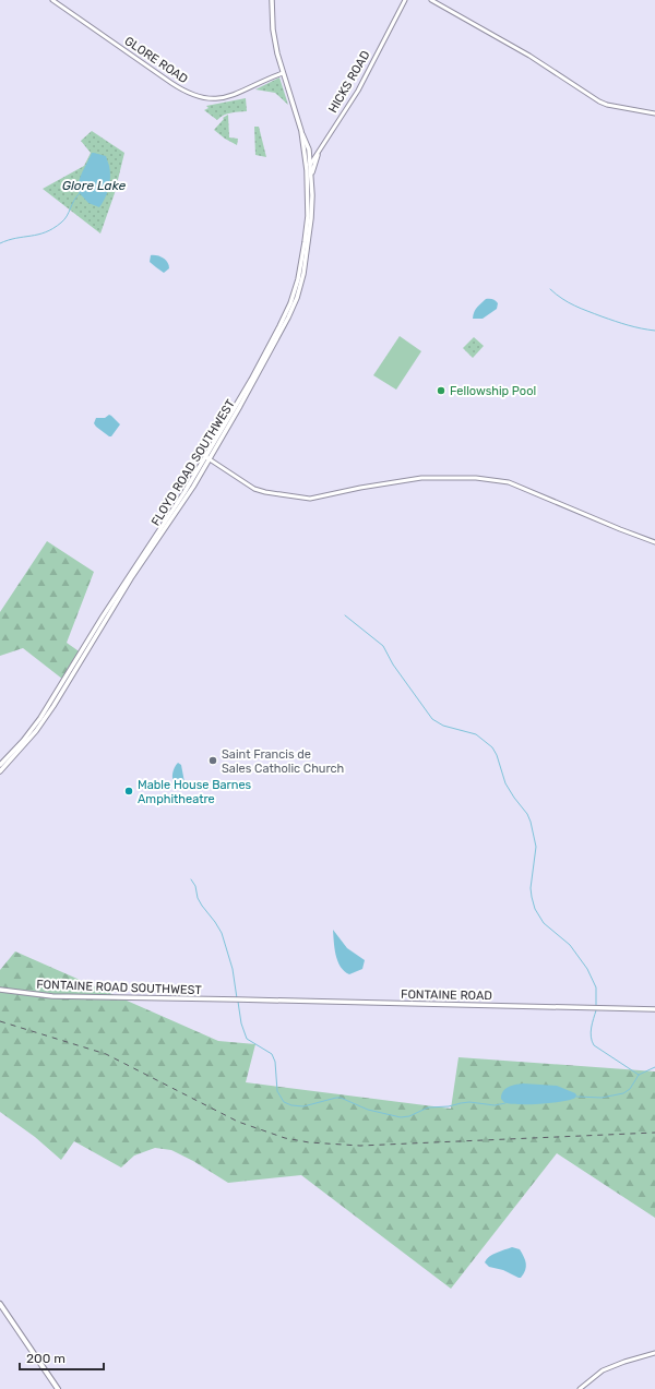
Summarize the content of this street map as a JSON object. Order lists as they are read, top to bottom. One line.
{"streets":{"main road":["FLOYD ROAD SOUTHWEST","FONTAINE ROAD SOUTHWEST","FONTAINE ROAD"],"street":["GLORE ROAD","HICKS ROAD"]},"crossings":[["GLORE ROAD","FLOYD ROAD SOUTHWEST"],["HICKS ROAD","FLOYD ROAD SOUTHWEST"],["FONTAINE ROAD SOUTHWEST","FONTAINE ROAD"]],"water":["Glore Lake"],"places":["Fellowship Pool","Saint Francis de Sales Catholic Church","Mable House Barnes Amphitheatre"],"scale_bar":"200 m"}
